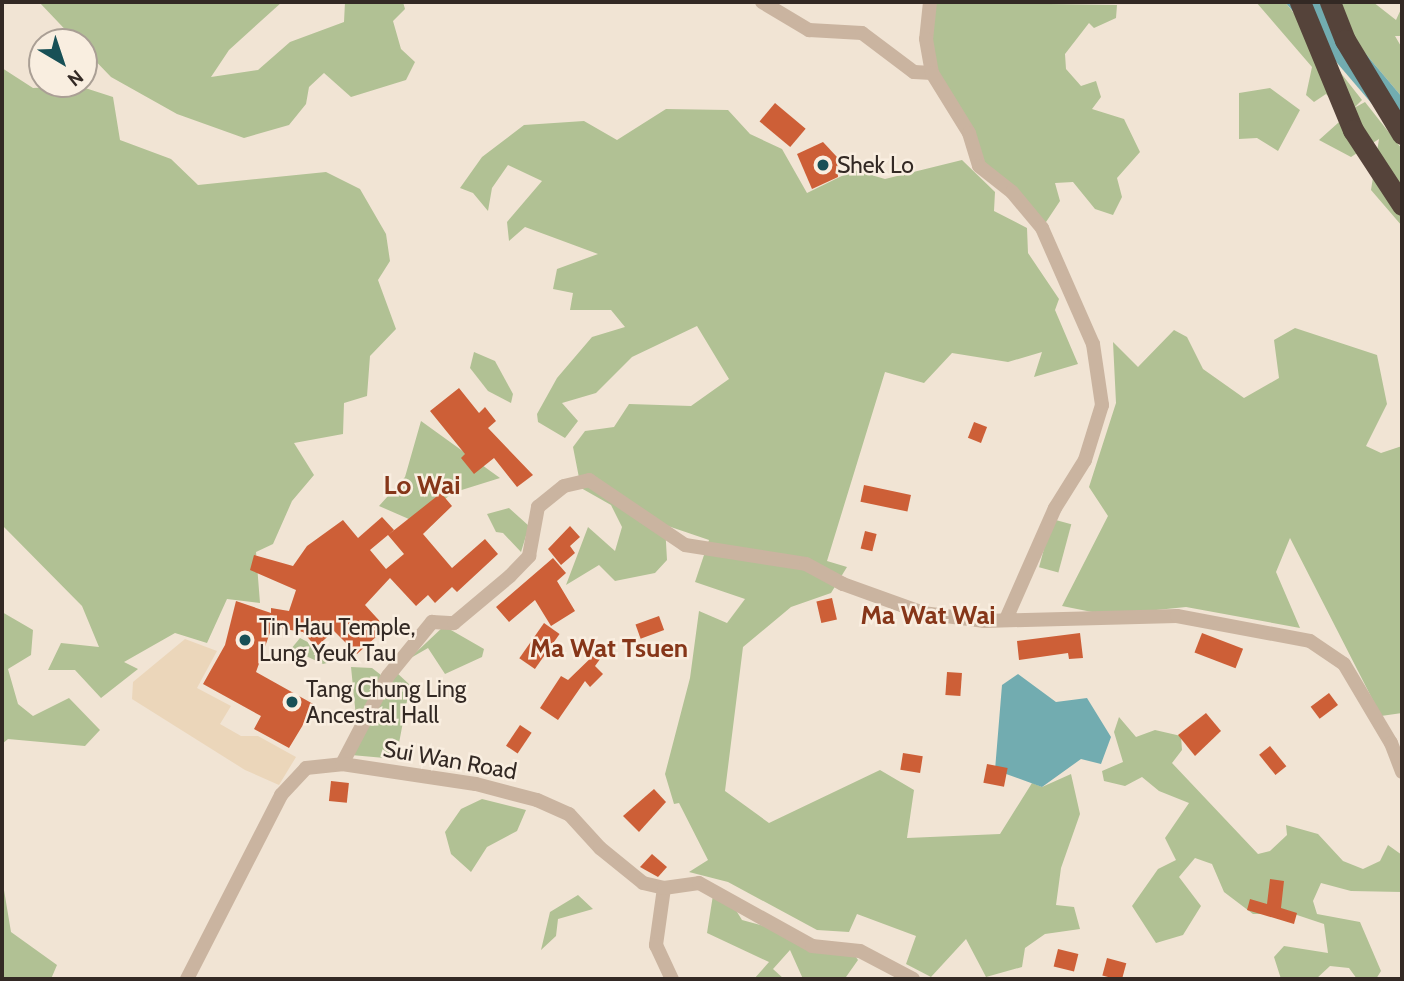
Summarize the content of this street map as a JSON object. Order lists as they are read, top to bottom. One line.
{"streets":{"street":["Sui Wan Road"]},"districts":["Lo Wai","Ma Wat Wai","Ma Wat Tsuen"],"places":["Shek Lo","Tin Hau Temple, Lung Yeuk Tau","Tang Chung Ling Ancestral Hall"],"north":"bottom right"}
